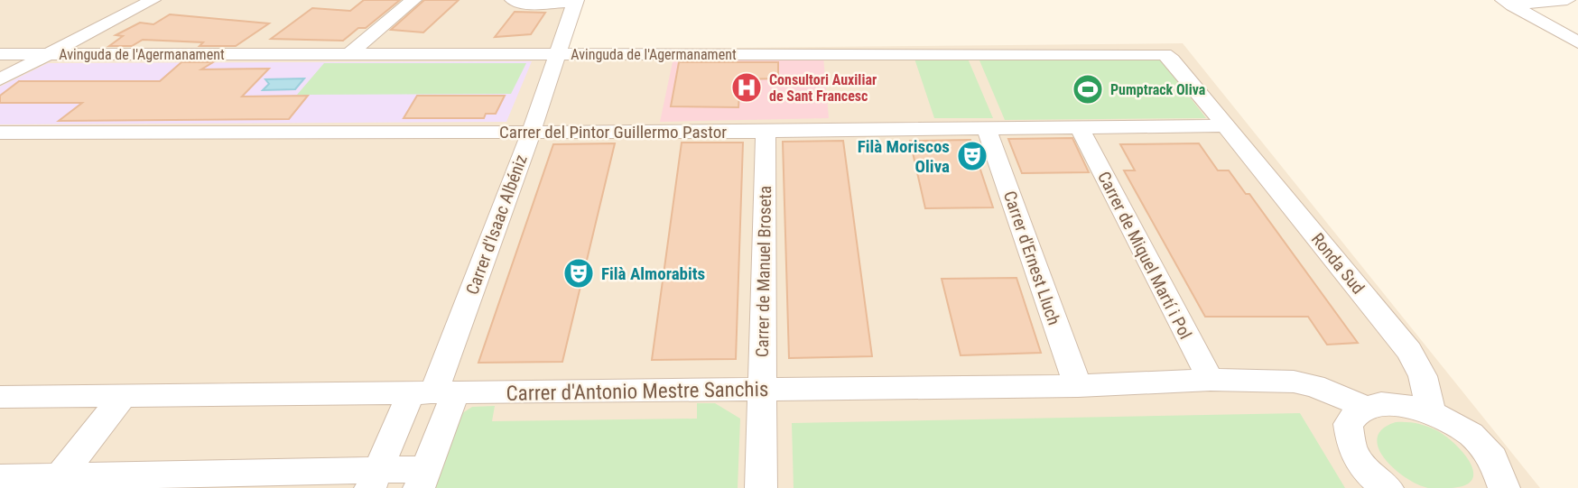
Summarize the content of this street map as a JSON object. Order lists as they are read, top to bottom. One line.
{"streets":{"street":["Avinguda de l'Agermanament","Carrer del Pintor Guillermo Pastor","Carrer d'Isaac Albéniz","Carrer de Miquel Martí i Pol","Carrer d'Ernest Lluch","Ronda Sud","Carrer de Manuel Broseta","Carrer d'Antonio Mestre Sanchis"]},"crossings":[["Avinguda de l'Agermanament","Carrer del Pintor Guillermo Pastor"],["Avinguda de l'Agermanament","Carrer d'Isaac Albéniz"],["Avinguda de l'Agermanament","Ronda Sud"],["Carrer del Pintor Guillermo Pastor","Carrer d'Isaac Albéniz"],["Carrer del Pintor Guillermo Pastor","Carrer de Miquel Martí i Pol"],["Carrer del Pintor Guillermo Pastor","Carrer d'Ernest Lluch"],["Carrer del Pintor Guillermo Pastor","Ronda Sud"],["Carrer del Pintor Guillermo Pastor","Carrer de Manuel Broseta"],["Carrer d'Isaac Albéniz","Carrer d'Antonio Mestre Sanchis"],["Carrer de Miquel Martí i Pol","Carrer d'Antonio Mestre Sanchis"],["Carrer d'Ernest Lluch","Carrer d'Antonio Mestre Sanchis"],["Carrer de Manuel Broseta","Carrer d'Antonio Mestre Sanchis"]],"places":{"hospital":["Consultori Auxiliar de Sant Francesc"],"sports":["Pumptrack Oliva"],"theatre":["Filà Moriscos Oliva","Filà Almorabits"]}}
